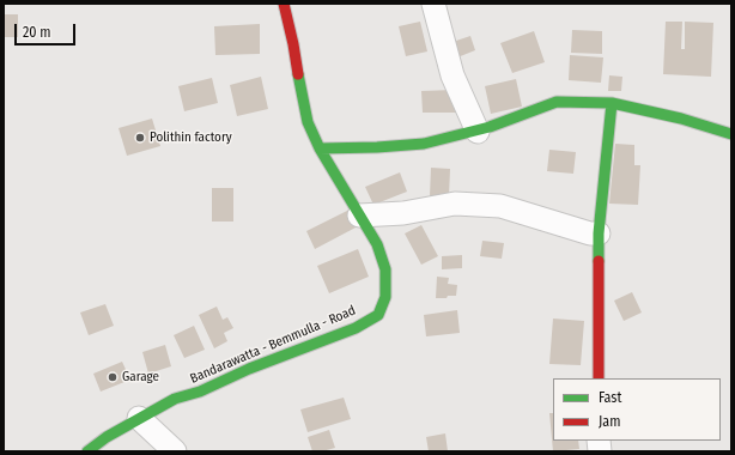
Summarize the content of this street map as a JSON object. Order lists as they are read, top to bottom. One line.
{"streets":{"street":["Bandarawatta - Bemmulla - Road"]},"places":["Polithin factory","Garage"],"legend":["Fast","Jam"],"scale_bar":"20 m"}
